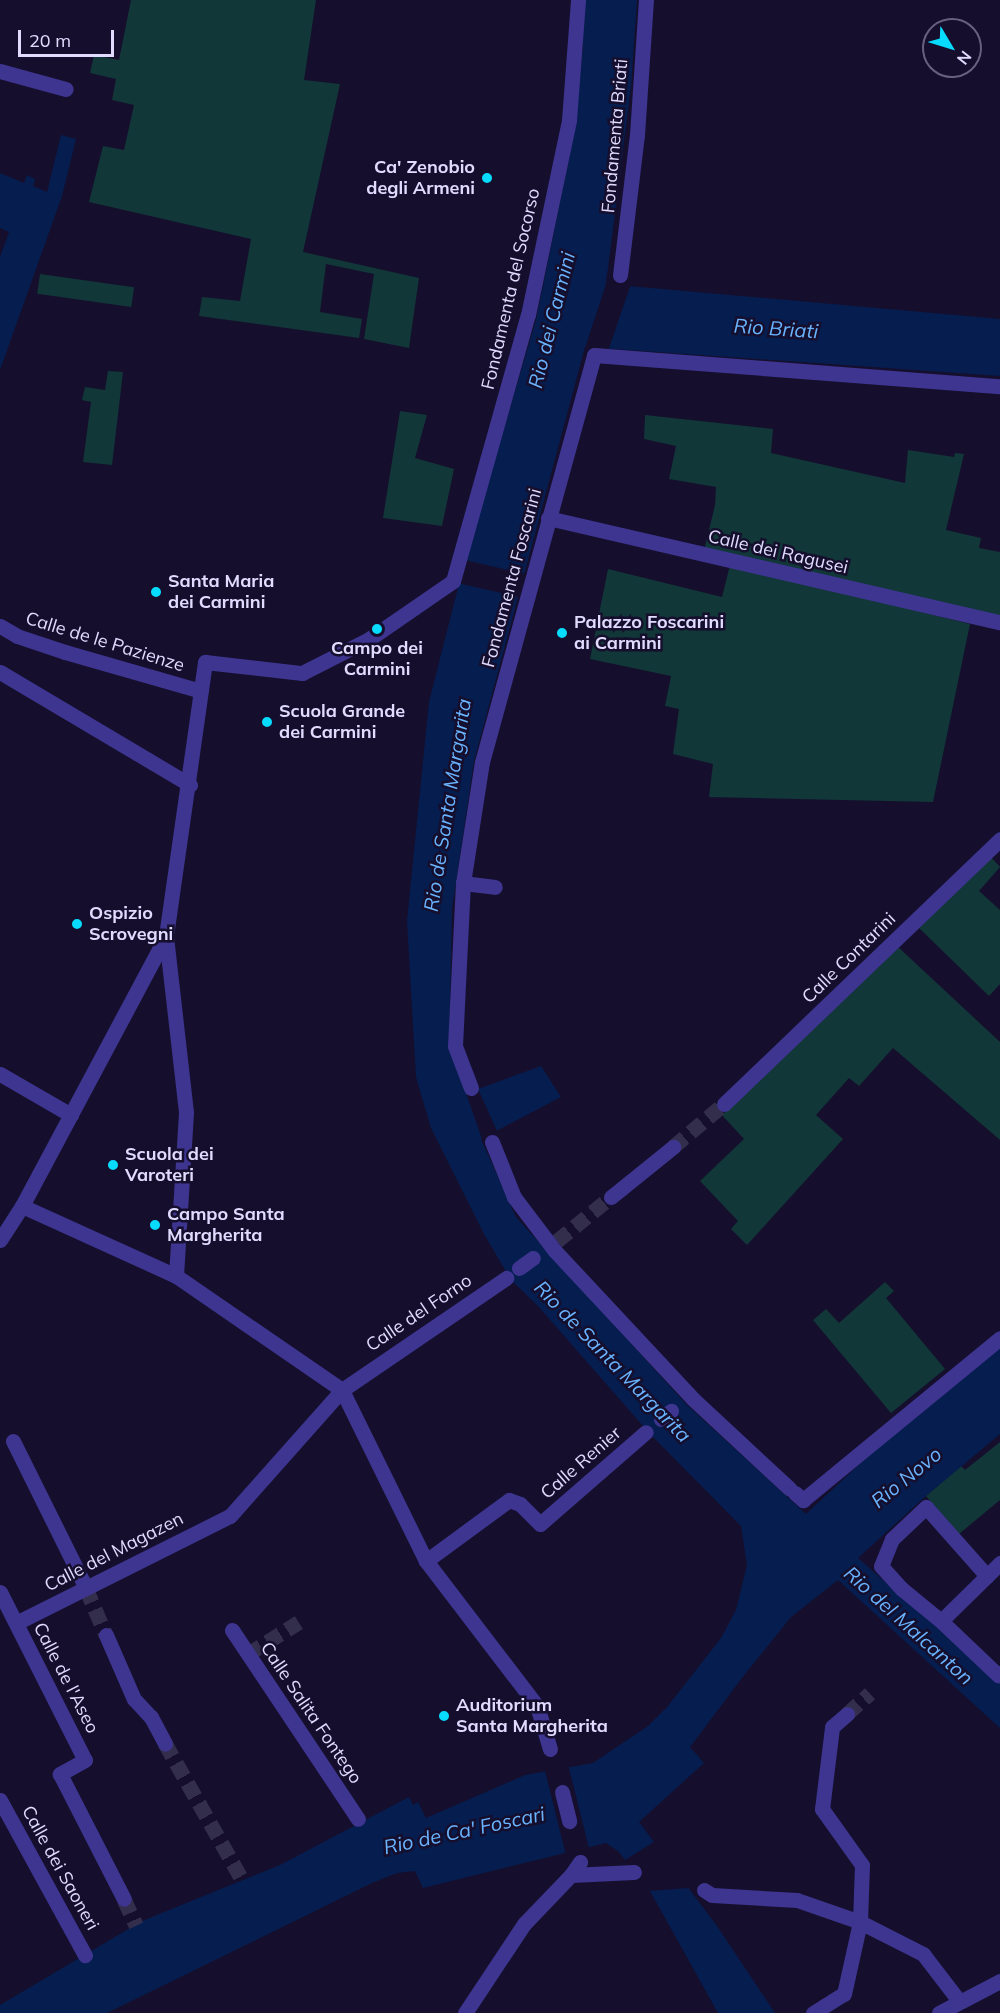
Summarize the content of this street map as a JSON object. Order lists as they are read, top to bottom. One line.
{"streets":{"street":["Fondamenta Briati","Fondamenta del Socorso","Calle dei Ragusei","Fondamenta Foscarini","Calle de le Pazienze","Calle Contarini","Calle del Forno","Calle Renier","Calle del Magazen","Calle de l'Aseo","Calle Salita Fontego","Calle dei Saoneri"]},"crossings":[["Fondamenta del Socorso","Calle de le Pazienze"],["Calle dei Ragusei","Fondamenta Foscarini"],["Calle del Forno","Calle del Magazen"],["Calle del Magazen","Calle de l'Aseo"]],"water":["Rio dei Carmini","Rio Briati","Rio de Santa Margarita","Rio Novo","Rio del Malcanton","Rio de Ca' Foscari"],"places":["Ca' Zenobio degli Armeni","Santa Maria dei Carmini","Campo dei Carmini","Palazzo Foscarini ai Carmini","Scuola Grande dei Carmini","Ospizio Scrovegni","Scuola dei Varoteri","Campo Santa Margherita","Auditorium Santa Margherita"],"scale_bar":"20 m","north":"bottom right"}
